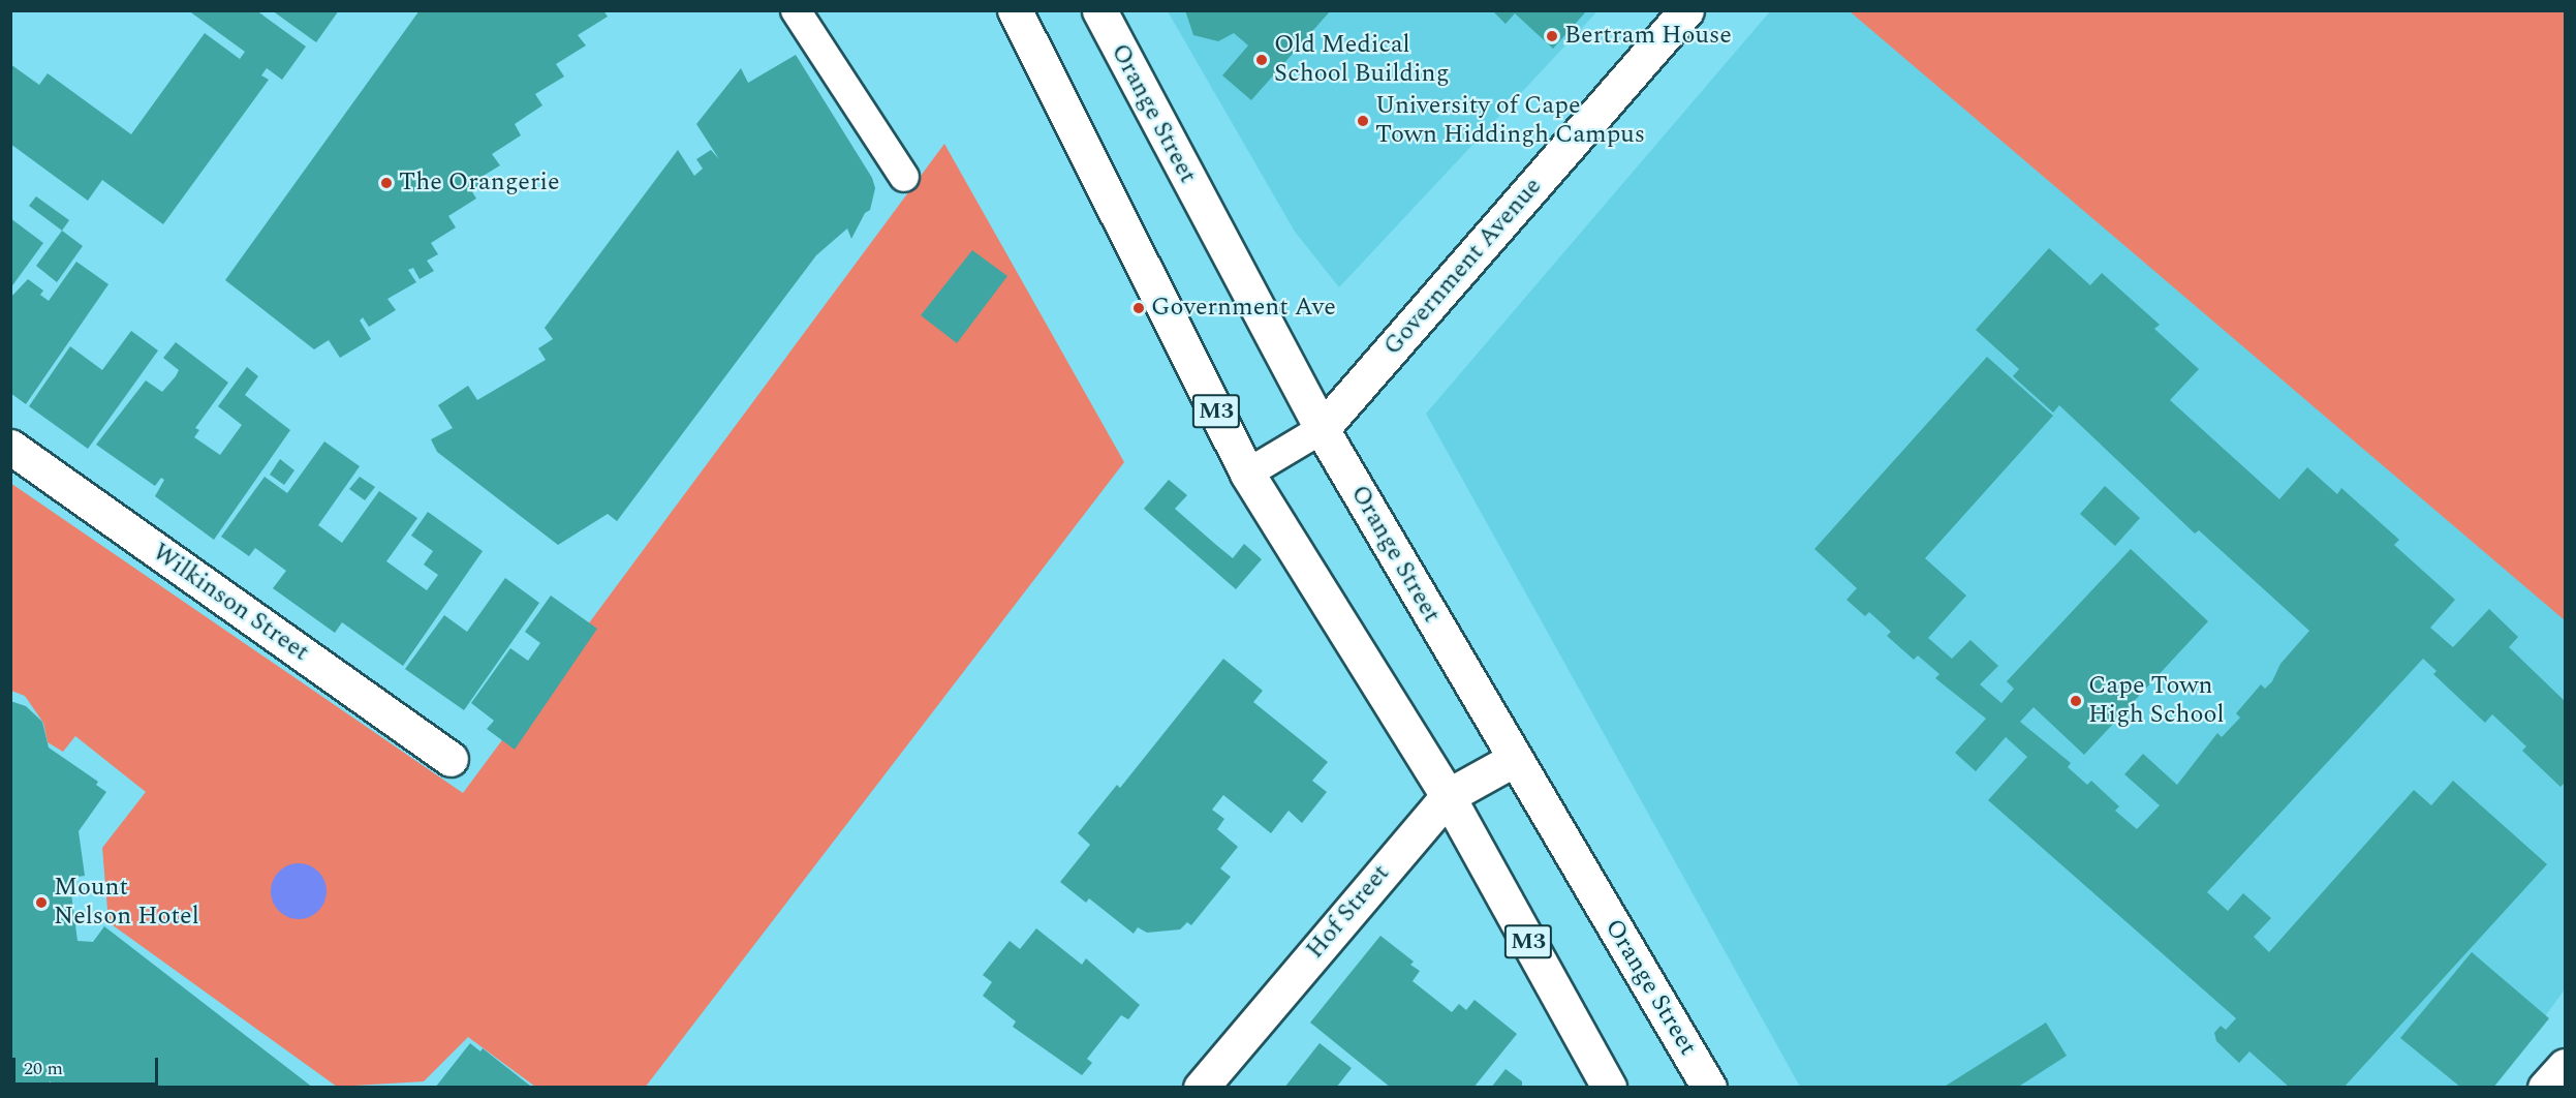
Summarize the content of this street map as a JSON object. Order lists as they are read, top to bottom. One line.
{"streets":{"main road":["Orange Street","Government Avenue","M3","Wilkinson Street","Hof Street"]},"crossings":[["Orange Street","Government Avenue"],["Orange Street","Hof Street"],["Government Avenue","M3"],["M3","Hof Street"]],"places":["Bertram House","Old Medical School Building","University of Cape Town Hiddingh Campus","The Orangerie","Government Ave","Cape Town High School","Mount Nelson Hotel"],"scale_bar":"20 m"}
